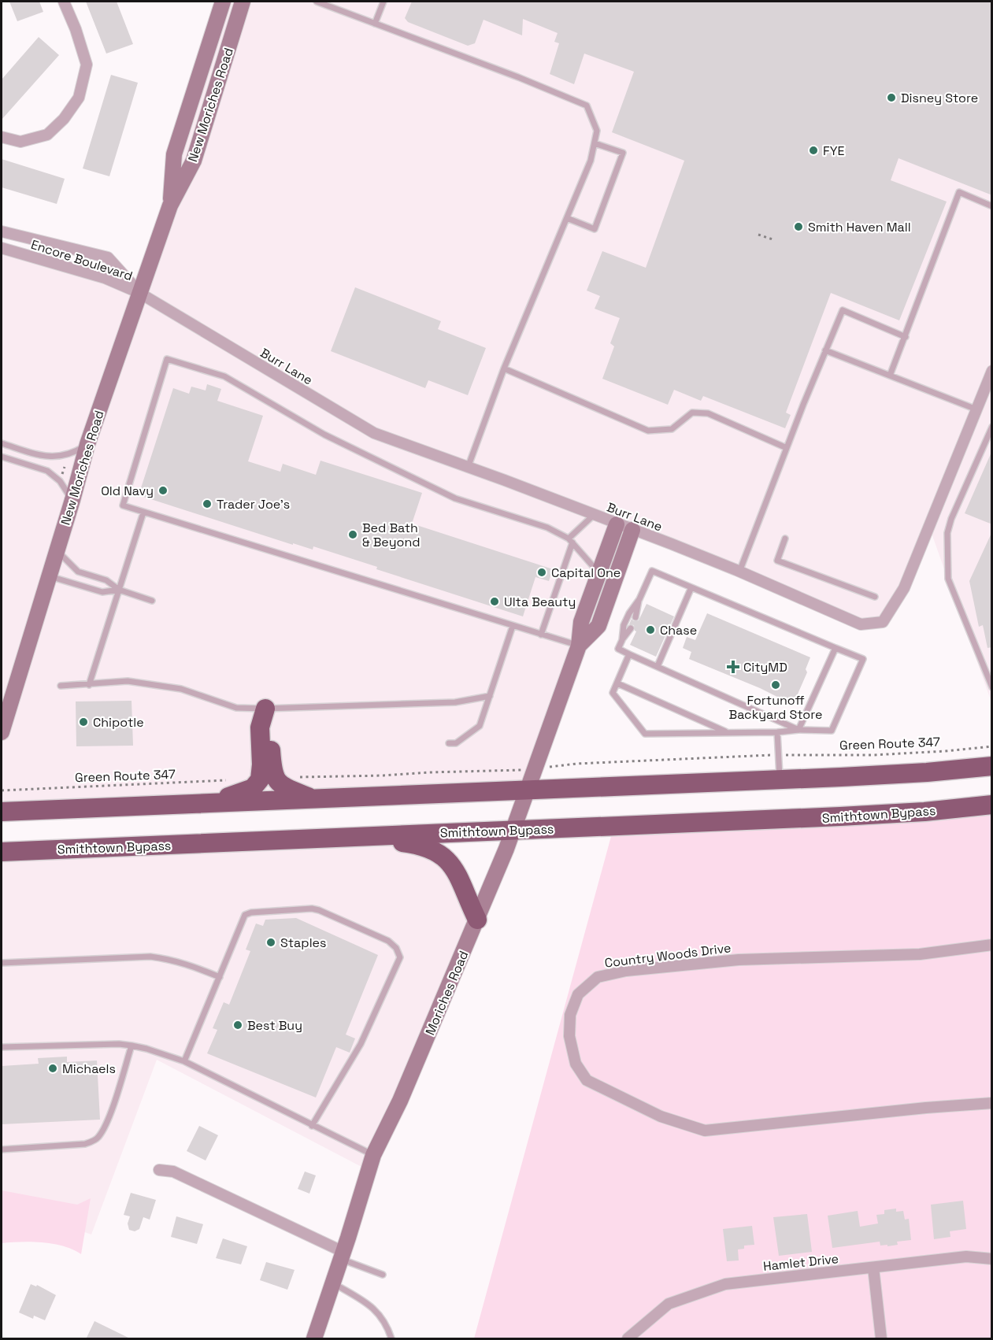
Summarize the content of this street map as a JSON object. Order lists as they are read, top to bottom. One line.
{"streets":{"highway":["Smithtown Bypass"],"main road":["New Moriches Road","Moriches Road"],"street":["Encore Boulevard","Burr Lane","Country Woods Drive","Hamlet Drive"],"path":["Green Route 347"]},"crossings":[["New Moriches Road","Encore Boulevard"],["New Moriches Road","Burr Lane"],["Encore Boulevard","Burr Lane"],["Burr Lane","Moriches Road"],["Smithtown Bypass","Moriches Road"]],"places":{"other":["Disney Store","FYE","Smith Haven Mall","Old Navy","Trader Joe's","Bed Bath & Beyond","Capital One","Ulta Beauty","Chase","Fortunoff Backyard Store","Chipotle","Staples","Best Buy","Michaels"],"health":["CityMD"]}}
